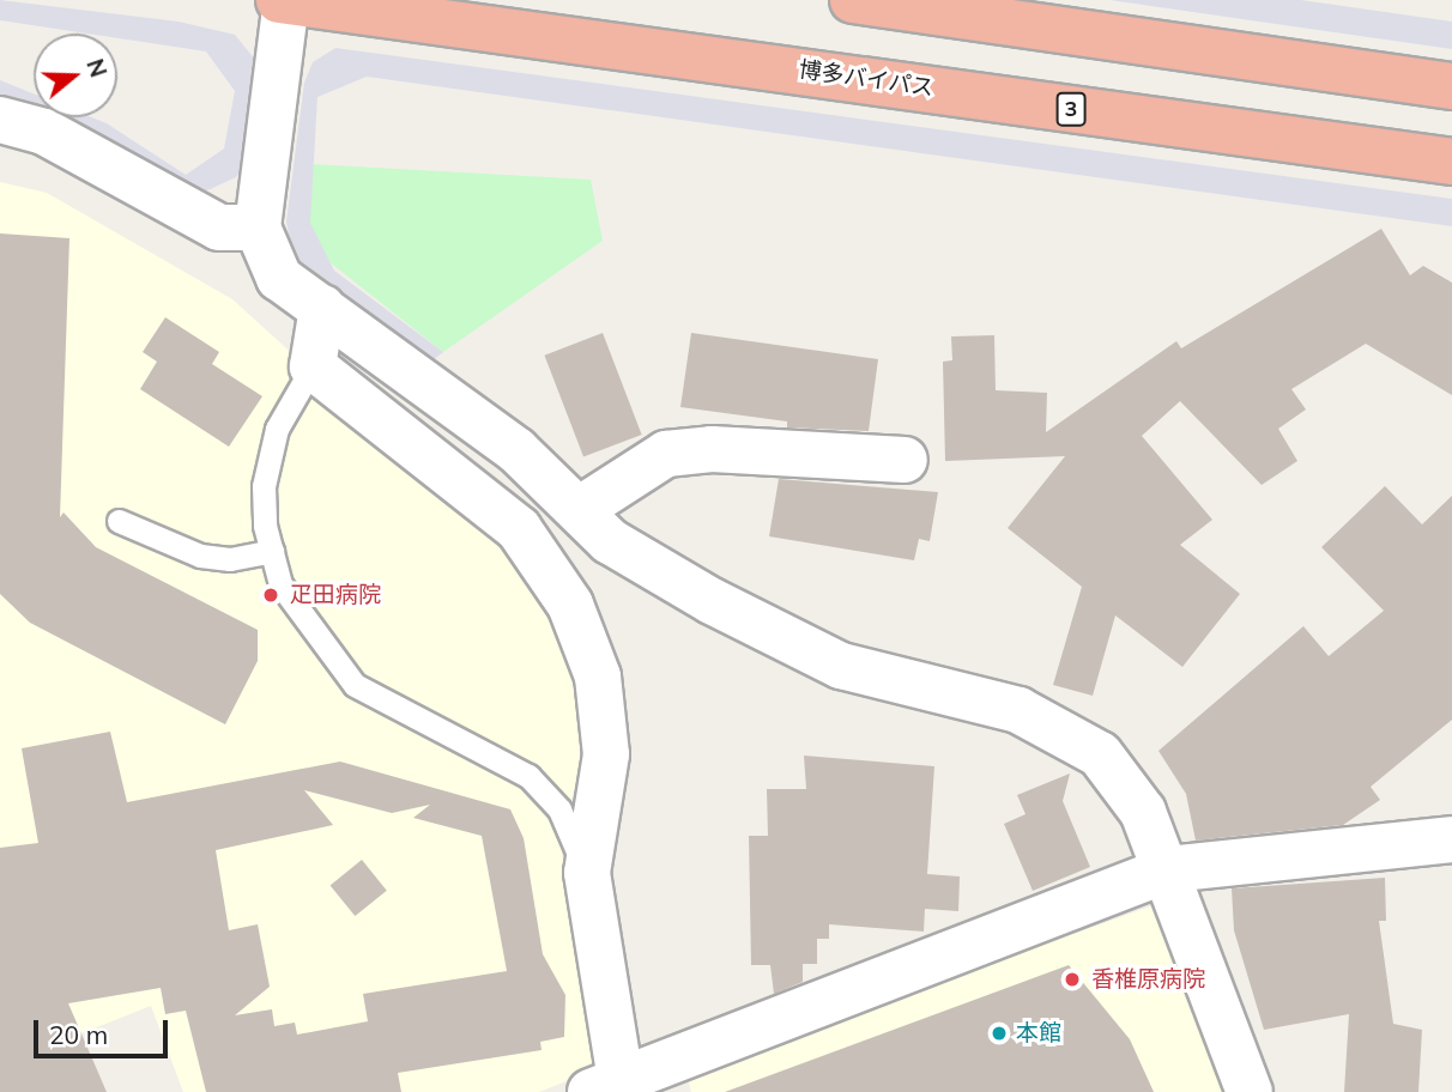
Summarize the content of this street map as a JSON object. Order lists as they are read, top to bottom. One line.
{"streets":{"highway":["博多バイパス","3"]},"places":["疋田病院","香椎原病院","本館"],"scale_bar":"20 m","north":"right"}
